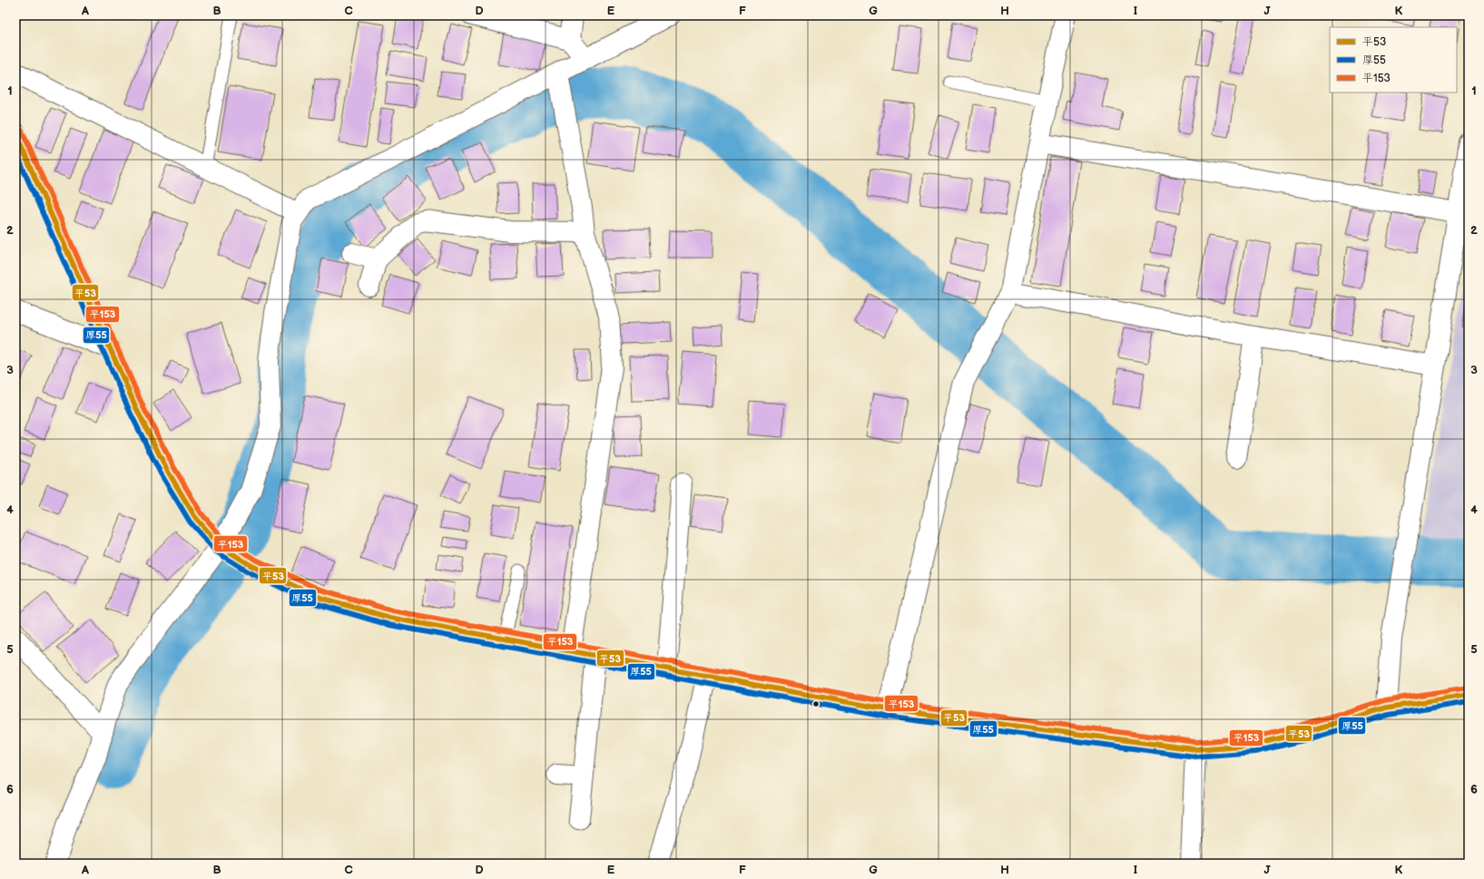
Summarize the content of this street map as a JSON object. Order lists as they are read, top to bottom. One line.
{"lines":["transit line 平153","transit line 平53","transit line 厚55"],"legend":["平53","厚55","平153"],"grid":{"columns":["A","B","C","D","E","F","G","H","I","J","K"],"rows":["1","2","3","4","5","6"]}}
